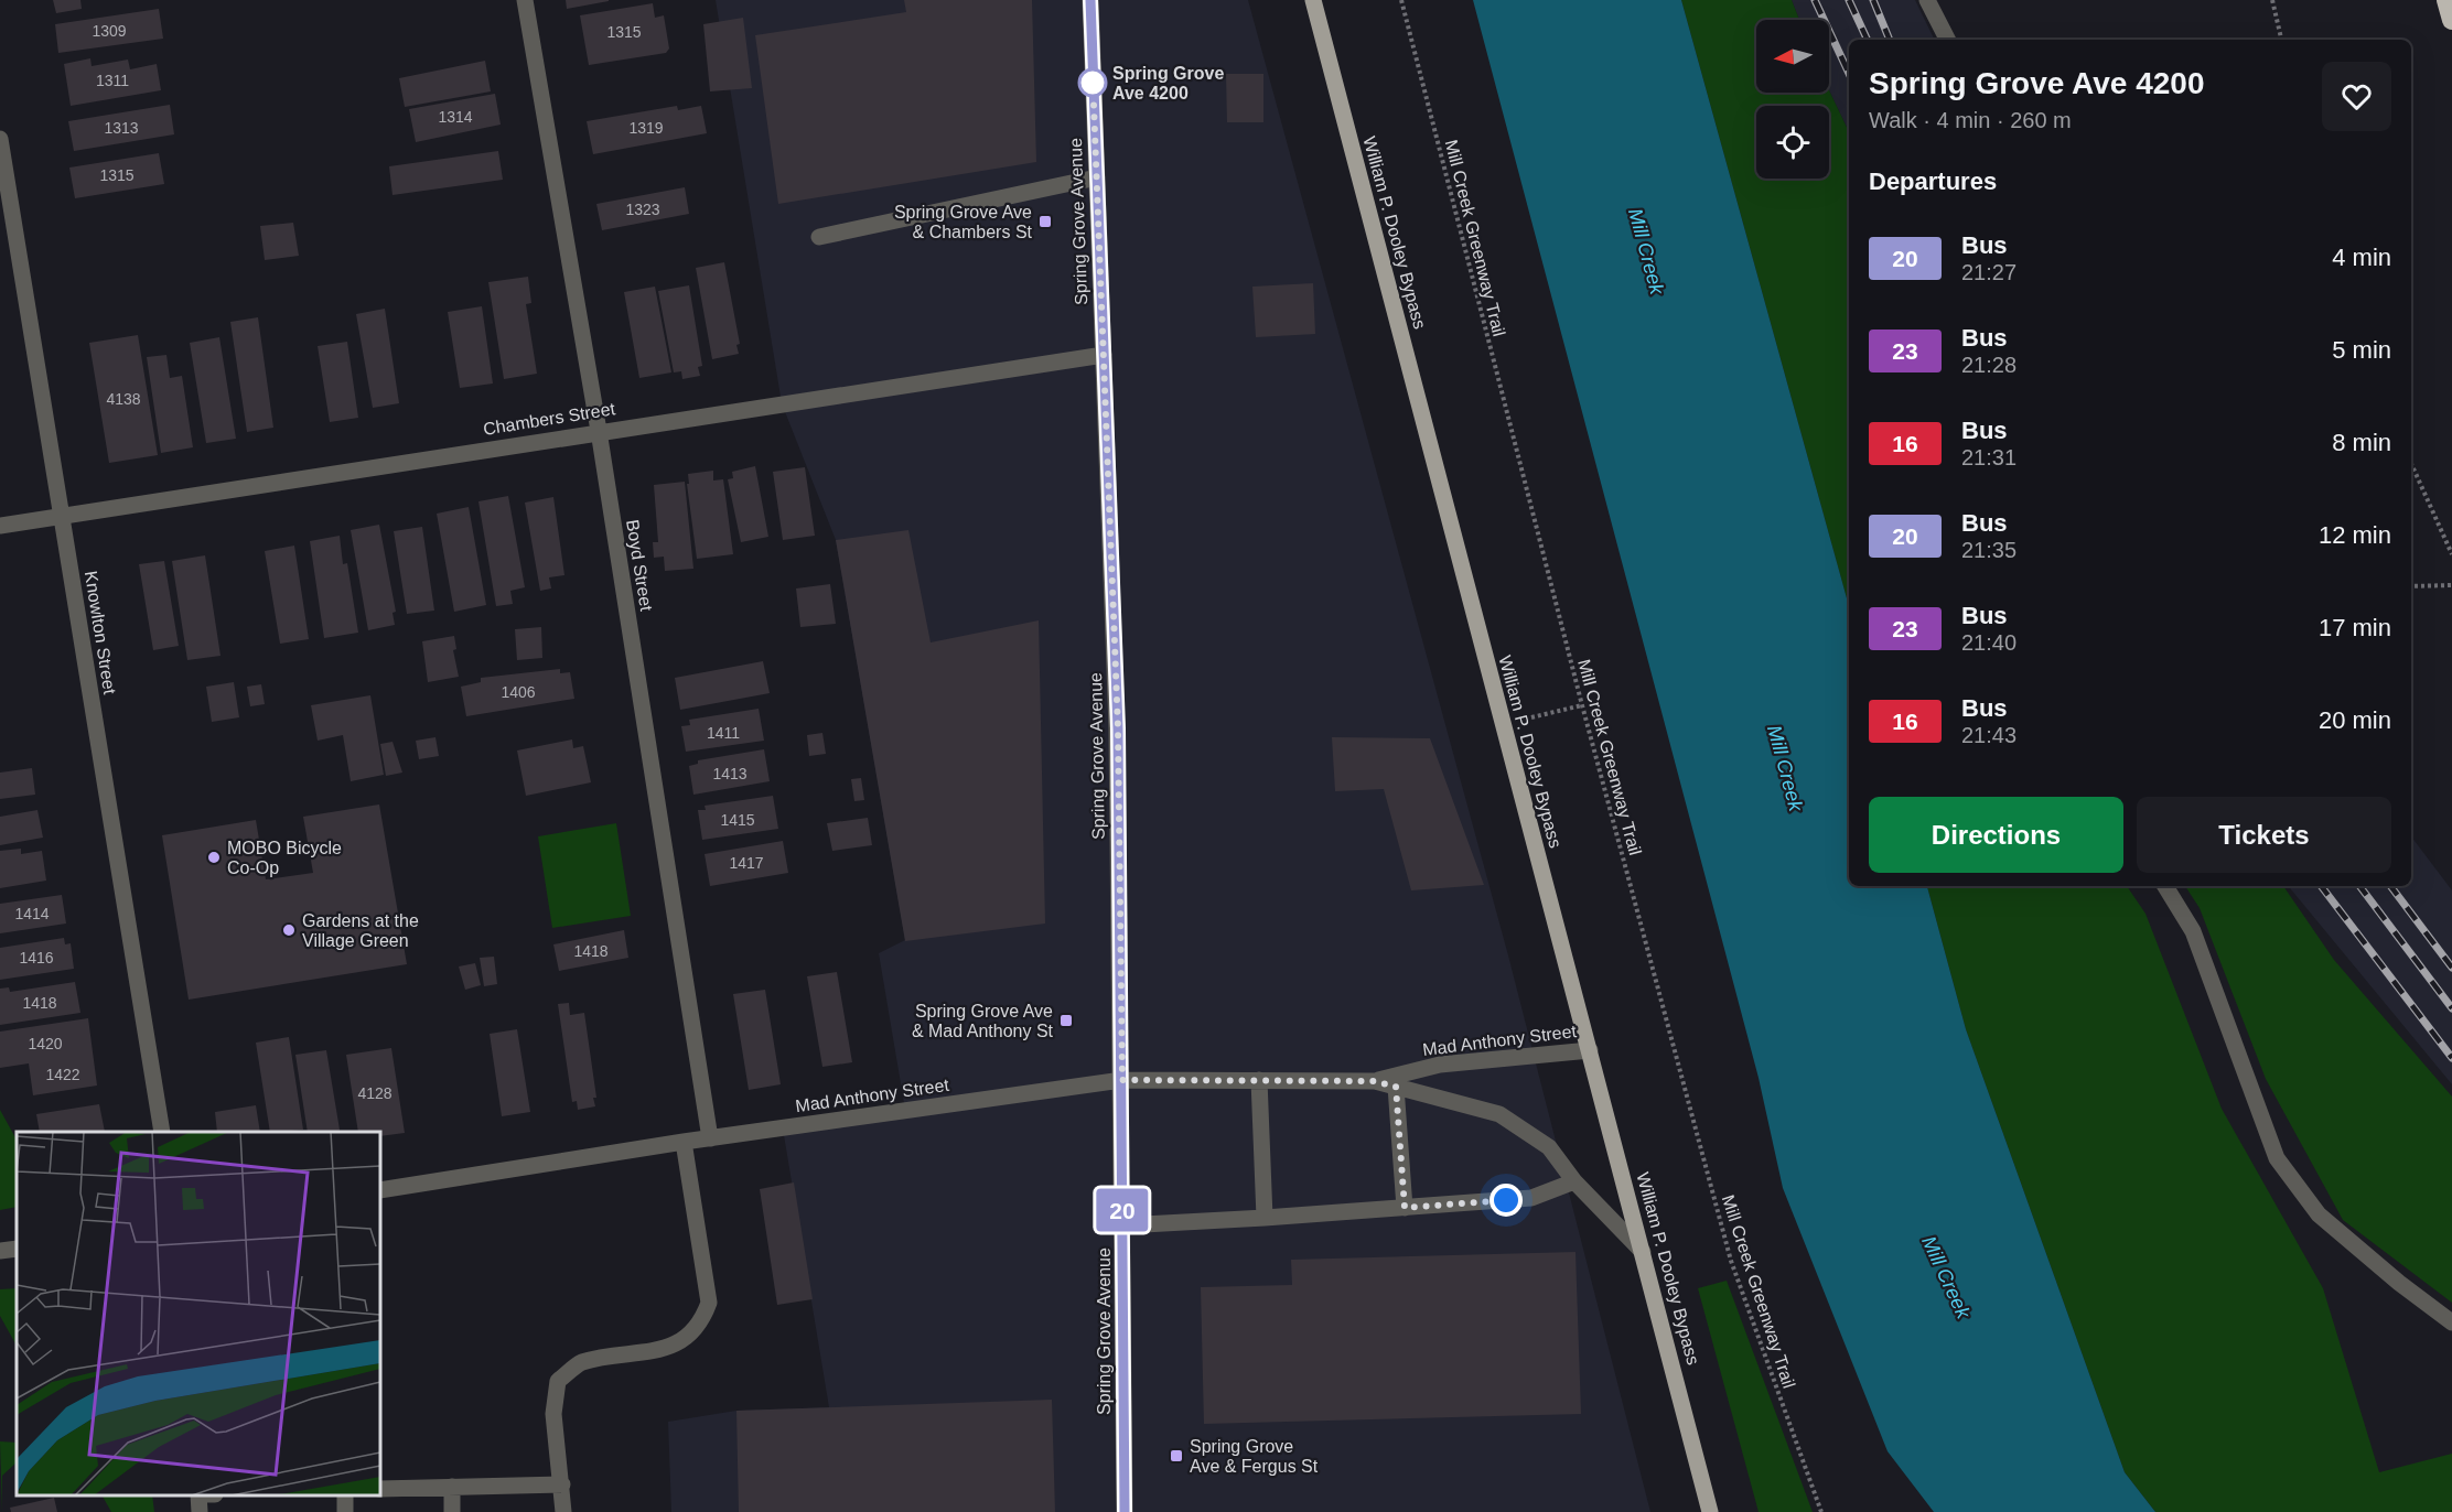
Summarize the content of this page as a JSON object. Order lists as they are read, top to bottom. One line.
{"streets":{"main road":["William P. Dooley Bypass"],"street":["Spring Grove Avenue","Chambers Street","Boyd Street","Knowlton Street","Mad Anthony Street"],"path":["Mill Creek Greenway Trail"]},"crossings":[["Spring Grove Avenue","Chambers Street"],["Spring Grove Avenue","Mad Anthony Street"],["William P. Dooley Bypass","Mad Anthony Street"],["Chambers Street","Boyd Street"],["Chambers Street","Knowlton Street"],["Boyd Street","Mad Anthony Street"]],"water":["Mill Creek"],"places":{"other":["Spring Grove Ave 4200","MOBO Bicycle Co-Op","Gardens at the Village Green"],"transit":["Spring Grove Ave & Chambers St","Spring Grove Ave & Mad Anthony St","Spring Grove Ave & Fergus St"]},"lines":["bus line 20"],"house_numbers":["1309","1315","1311","1314","1313","1319","1315","1323","4138","1406","1411","1413","1415","1417","1414","1418","1416","1418","1420","1422","4128"],"north":"left","page":{"on_map":"20","heading":[["Spring Grove Ave 4200","Walk · 4 min · 260 m"],"Departures"],"list":[{"mark":"20","name":"Bus","note":"21:27","value":"4 min"},{"mark":"23","name":"Bus","note":"21:28","value":"5 min"},{"mark":"16","name":"Bus","note":"21:31","value":"8 min"},{"mark":"20","name":"Bus","note":"21:35","value":"12 min"},{"mark":"23","name":"Bus","note":"21:40","value":"17 min"},{"mark":"16","name":"Bus","note":"21:43","value":"20 min"}],"buttons":["Directions","Tickets"]}}
